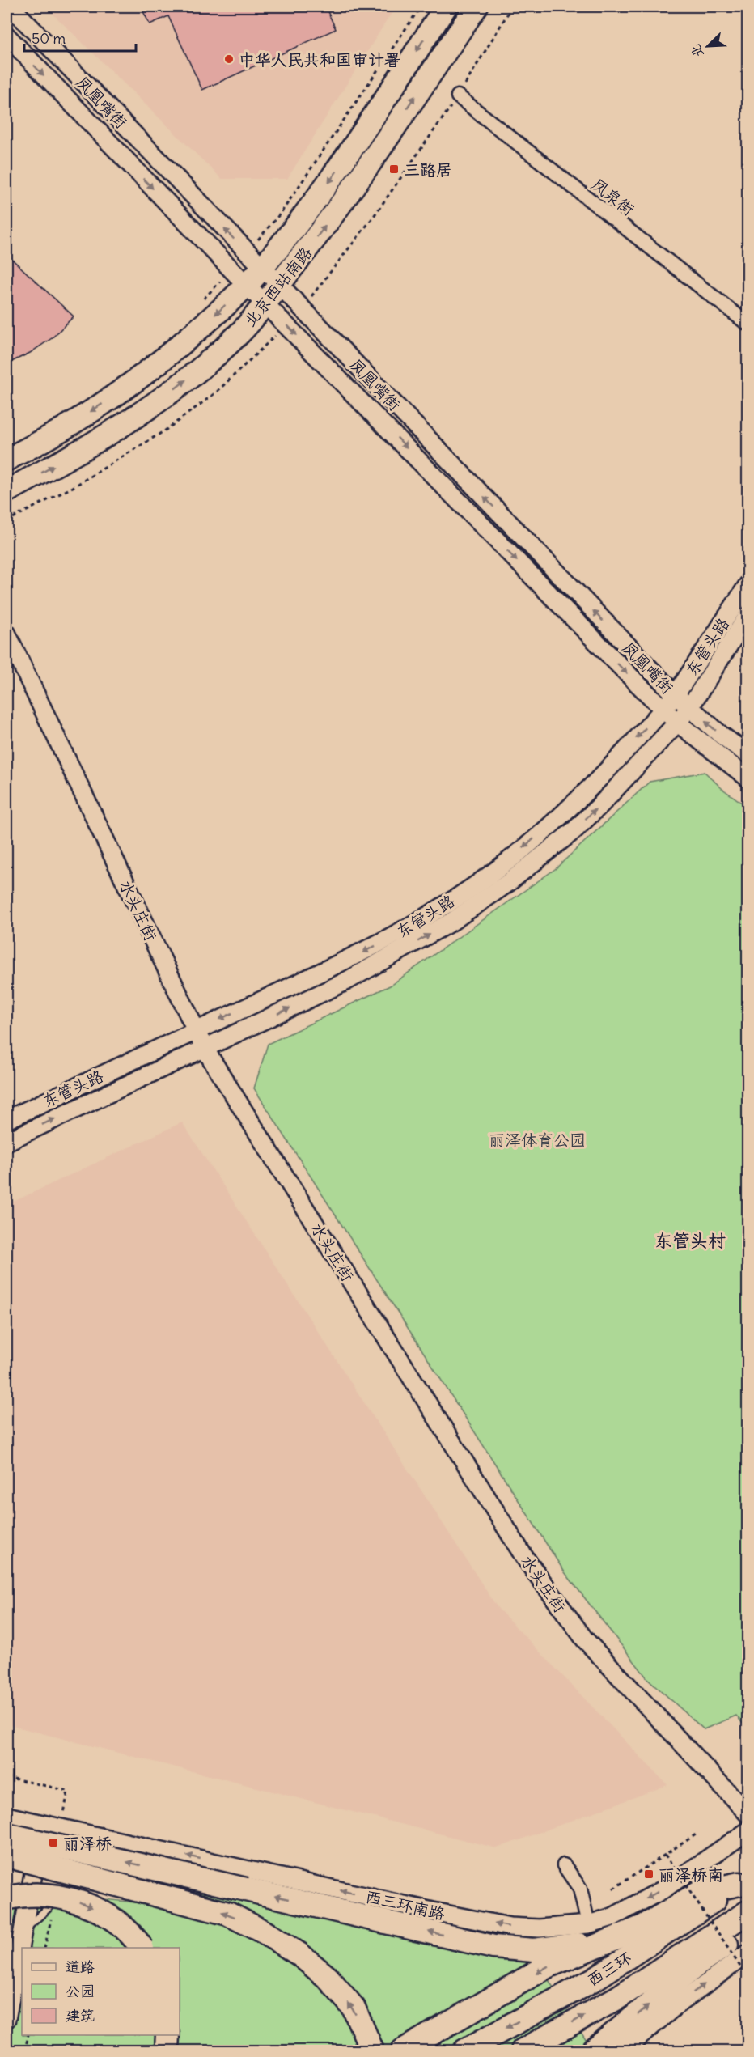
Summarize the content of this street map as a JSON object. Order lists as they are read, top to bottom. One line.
{"streets":{"highway":["西三环"],"main road":["北京西站南路"],"street":["凤凰嘴街","凤泉街","东管头路","水头庄街","西三环南路"]},"crossings":[["凤凰嘴街","北京西站南路"],["凤凰嘴街","东管头路"],["东管头路","水头庄街"]],"one_way":["西三环南路"],"districts":["东管头村"],"parks":["丽泽体育公园"],"places":{"other":["中华人民共和国审计署"],"transit":["三路居","丽泽桥","丽泽桥南"]},"legend":["道路","公园","建筑"],"scale_bar":"50 m","north":"bottom left"}
